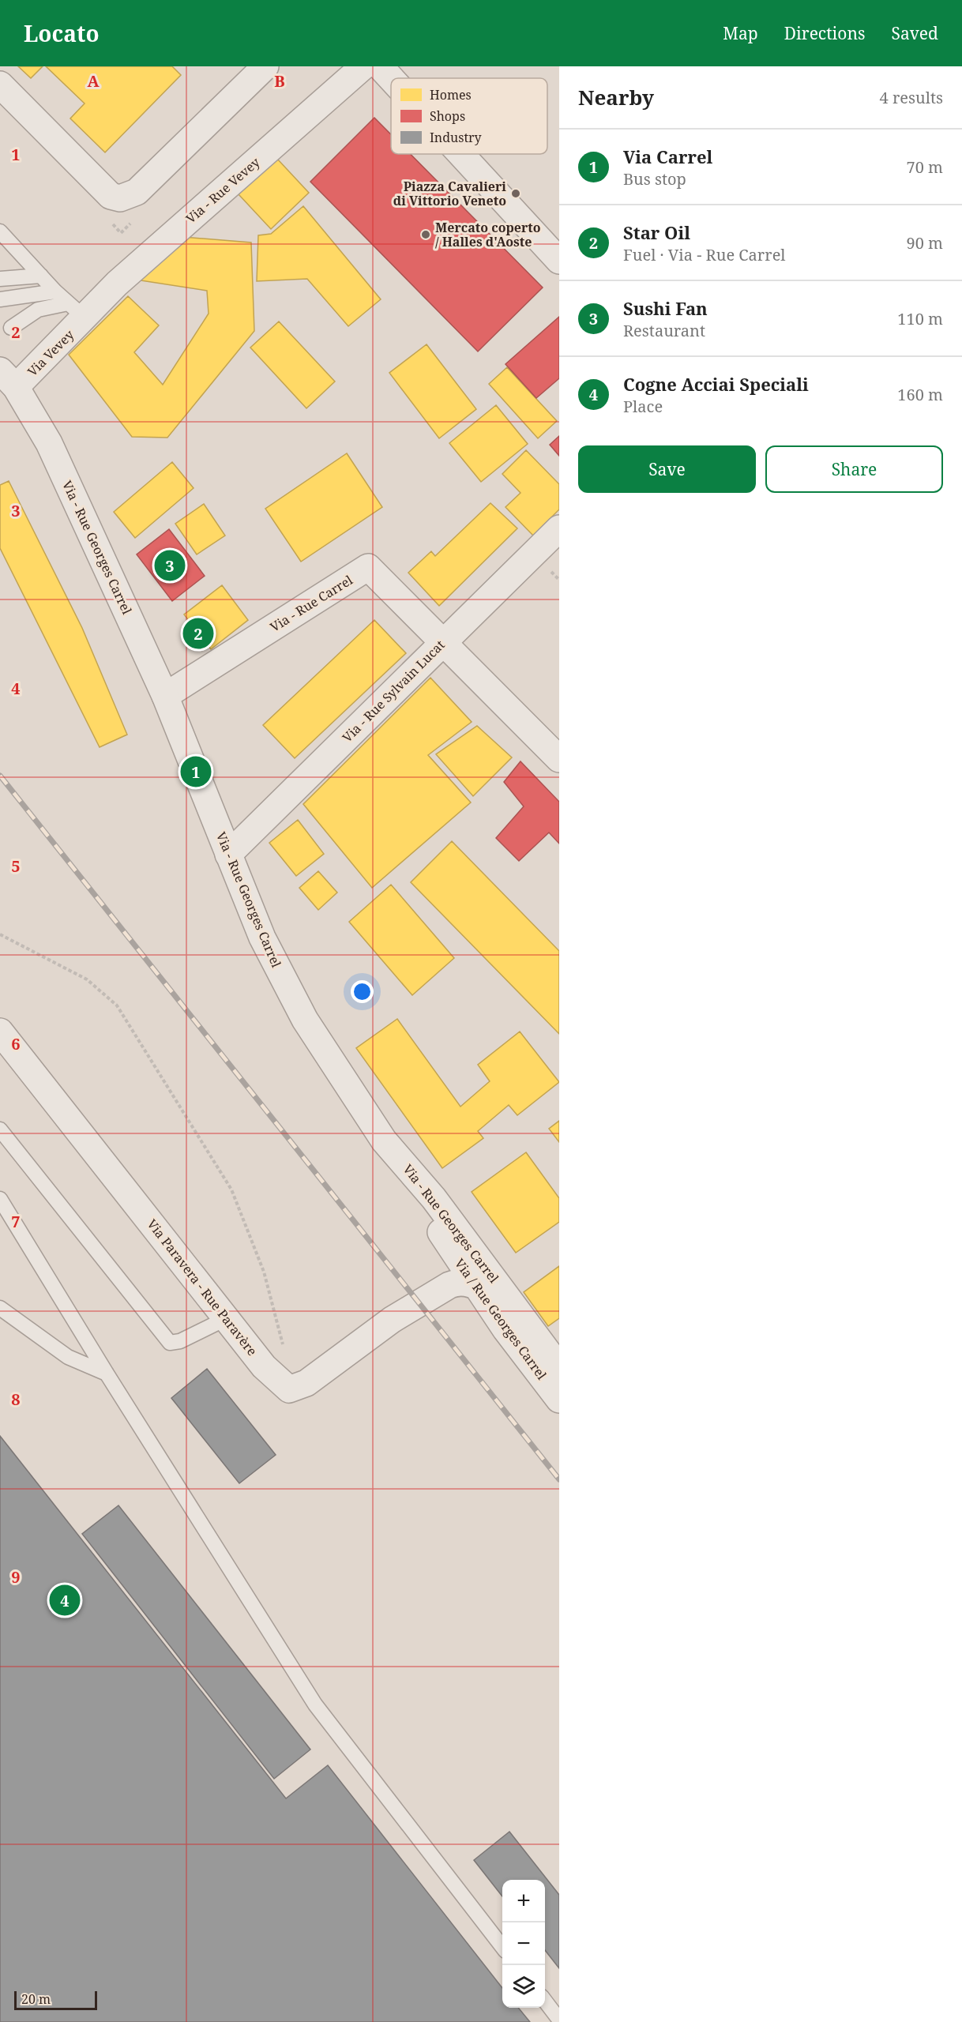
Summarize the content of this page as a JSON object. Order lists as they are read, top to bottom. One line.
{"streets":{"street":["Via - Rue Vevey","Via Vevey","Via - Rue Georges Carrel","Via - Rue Carrel","Via - Rue Sylvain Lucat","Via Paravera - Rue Paravère","Via / Rue Georges Carrel"]},"crossings":[["Via - Rue Vevey","Via Vevey"],["Via Vevey","Via - Rue Georges Carrel"],["Via - Rue Georges Carrel","Via - Rue Carrel"],["Via - Rue Georges Carrel","Via - Rue Sylvain Lucat"],["Via - Rue Georges Carrel","Via / Rue Georges Carrel"],["Via - Rue Carrel","Via - Rue Sylvain Lucat"]],"places":["Piazza Cavalieri di Vittorio Veneto","Mercato coperto / Halles d'Aoste"],"legend":["Homes","Shops","Industry"],"scale_bar":"20 m","page":{"header":"Locato","nav":["Map","Directions","Saved"],"heading":["Nearby","4 results"],"list":[{"mark":"1","name":"Via Carrel","note":"Bus stop","value":"70 m"},{"mark":"2","name":"Star Oil","note":"Fuel · Via - Rue Carrel","value":"90 m"},{"mark":"3","name":"Sushi Fan","note":"Restaurant","value":"110 m"},{"mark":"4","name":"Cogne Acciai Speciali","note":"Place","value":"160 m"}],"buttons":["Save","Share"],"pins":["3","2","1","4"],"map_buttons":["+","−"],"scale":"20 m"},"grid":{"columns":["A","B"],"rows":["1","2","3","4","5","6","7","8","9"]}}
